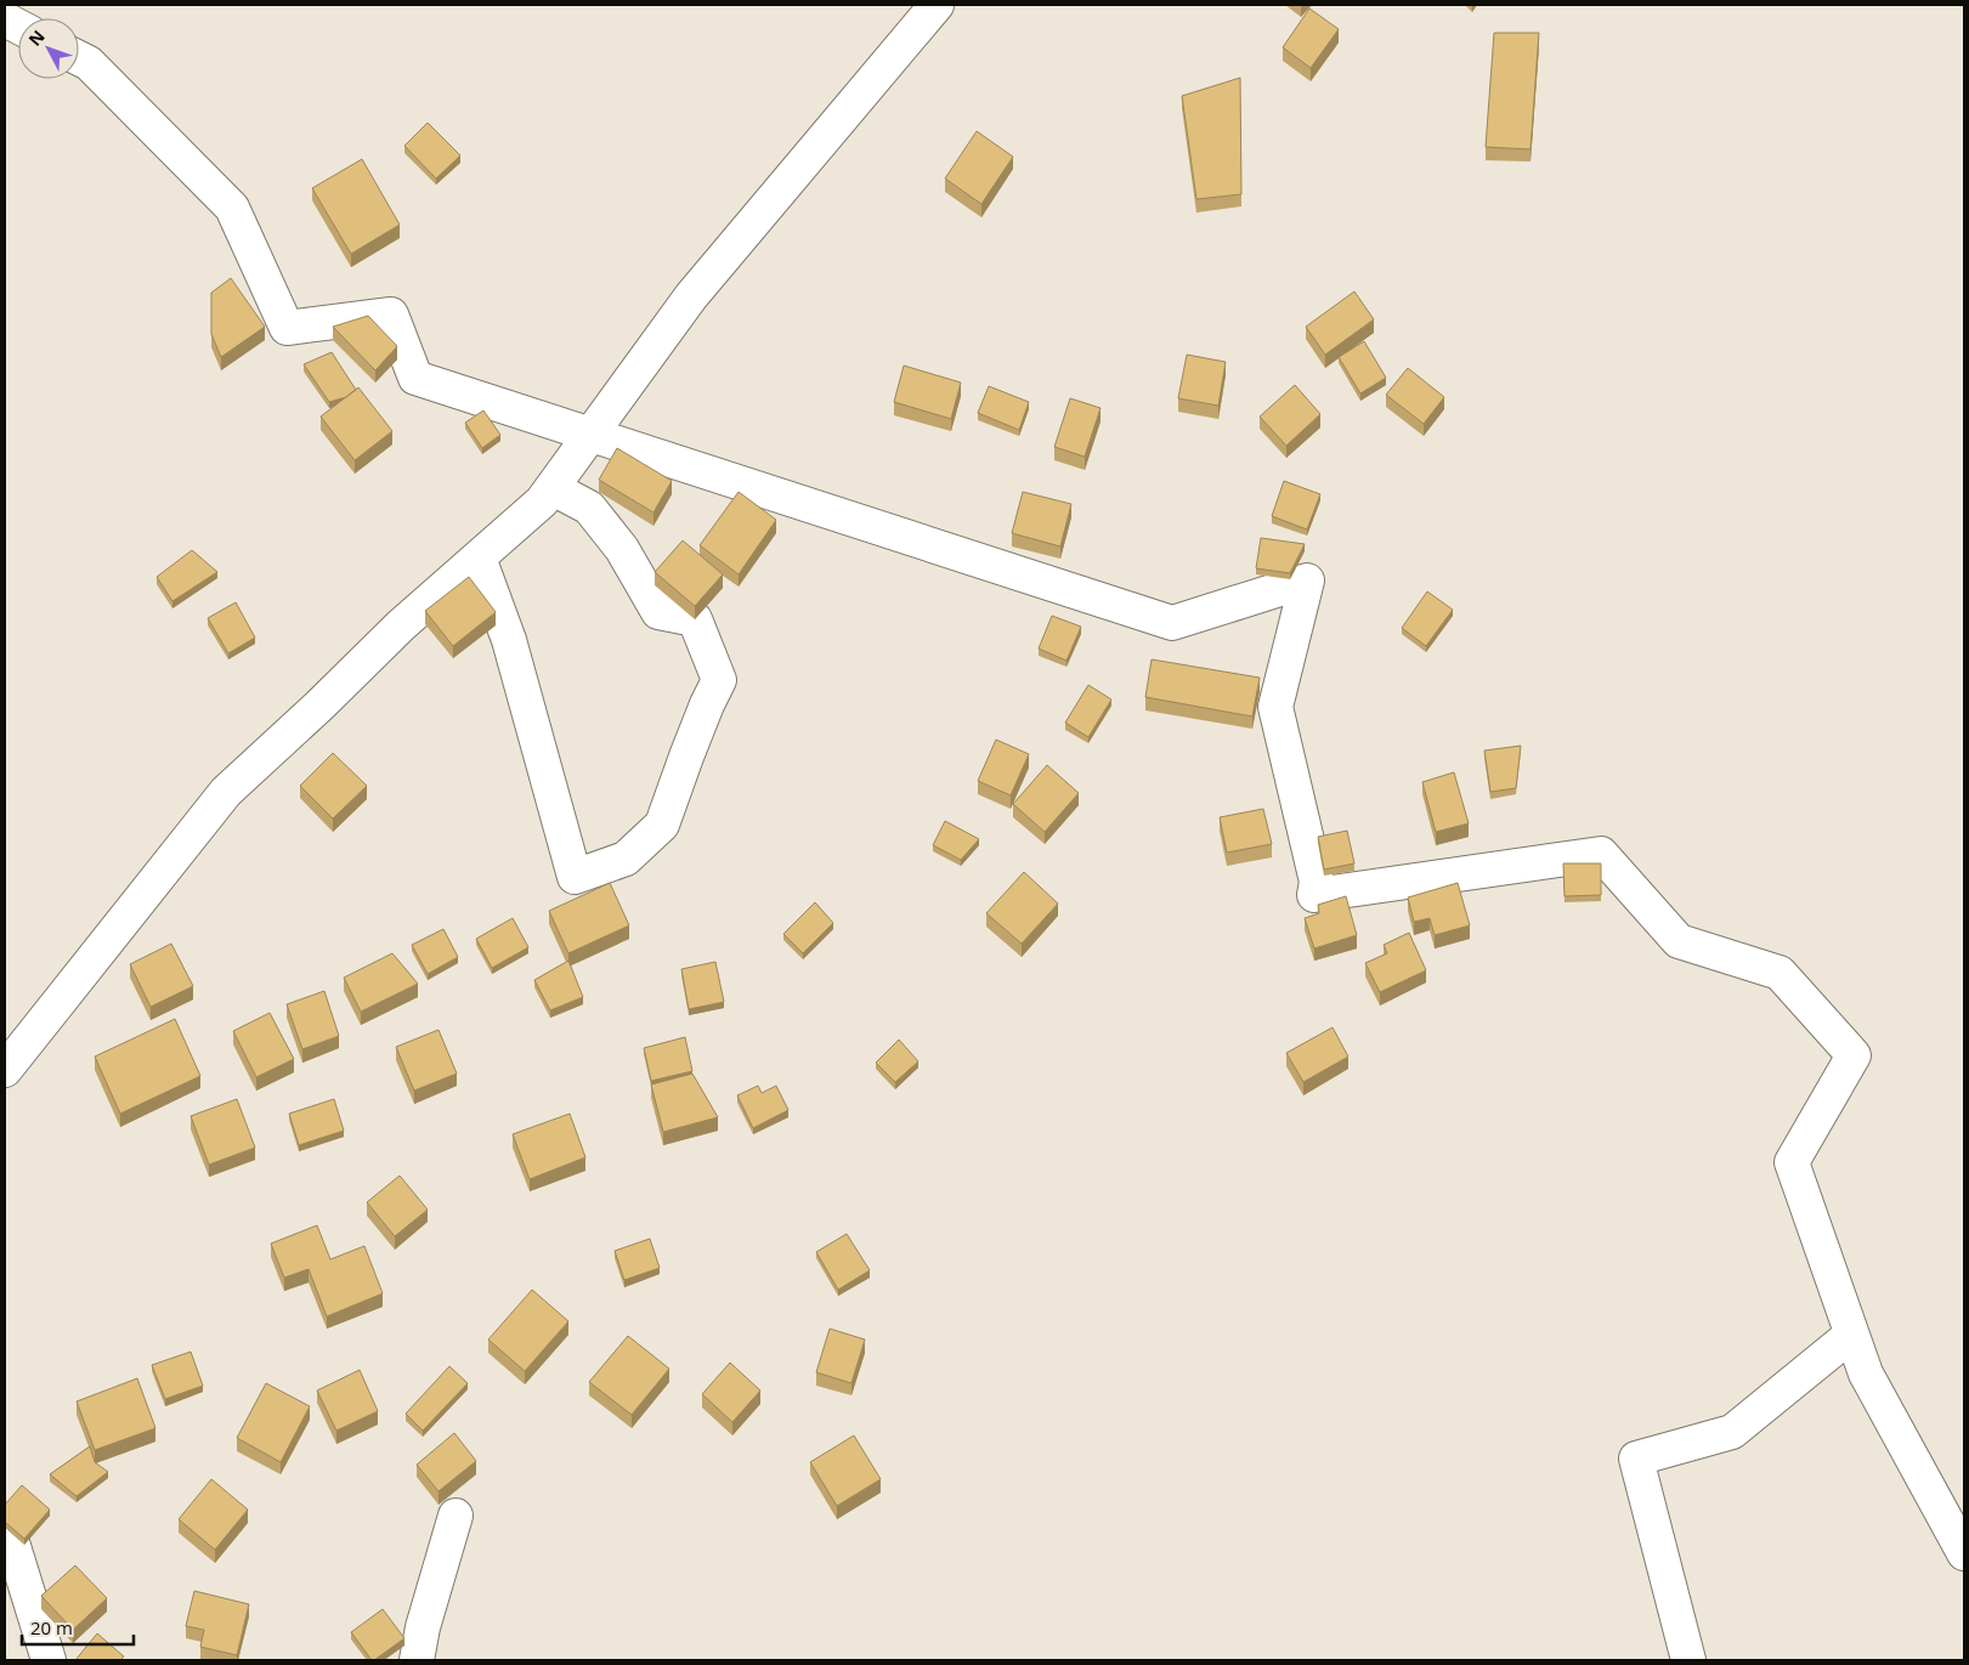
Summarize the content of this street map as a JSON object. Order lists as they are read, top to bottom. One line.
{"scale_bar":"20 m","north":"top left"}
